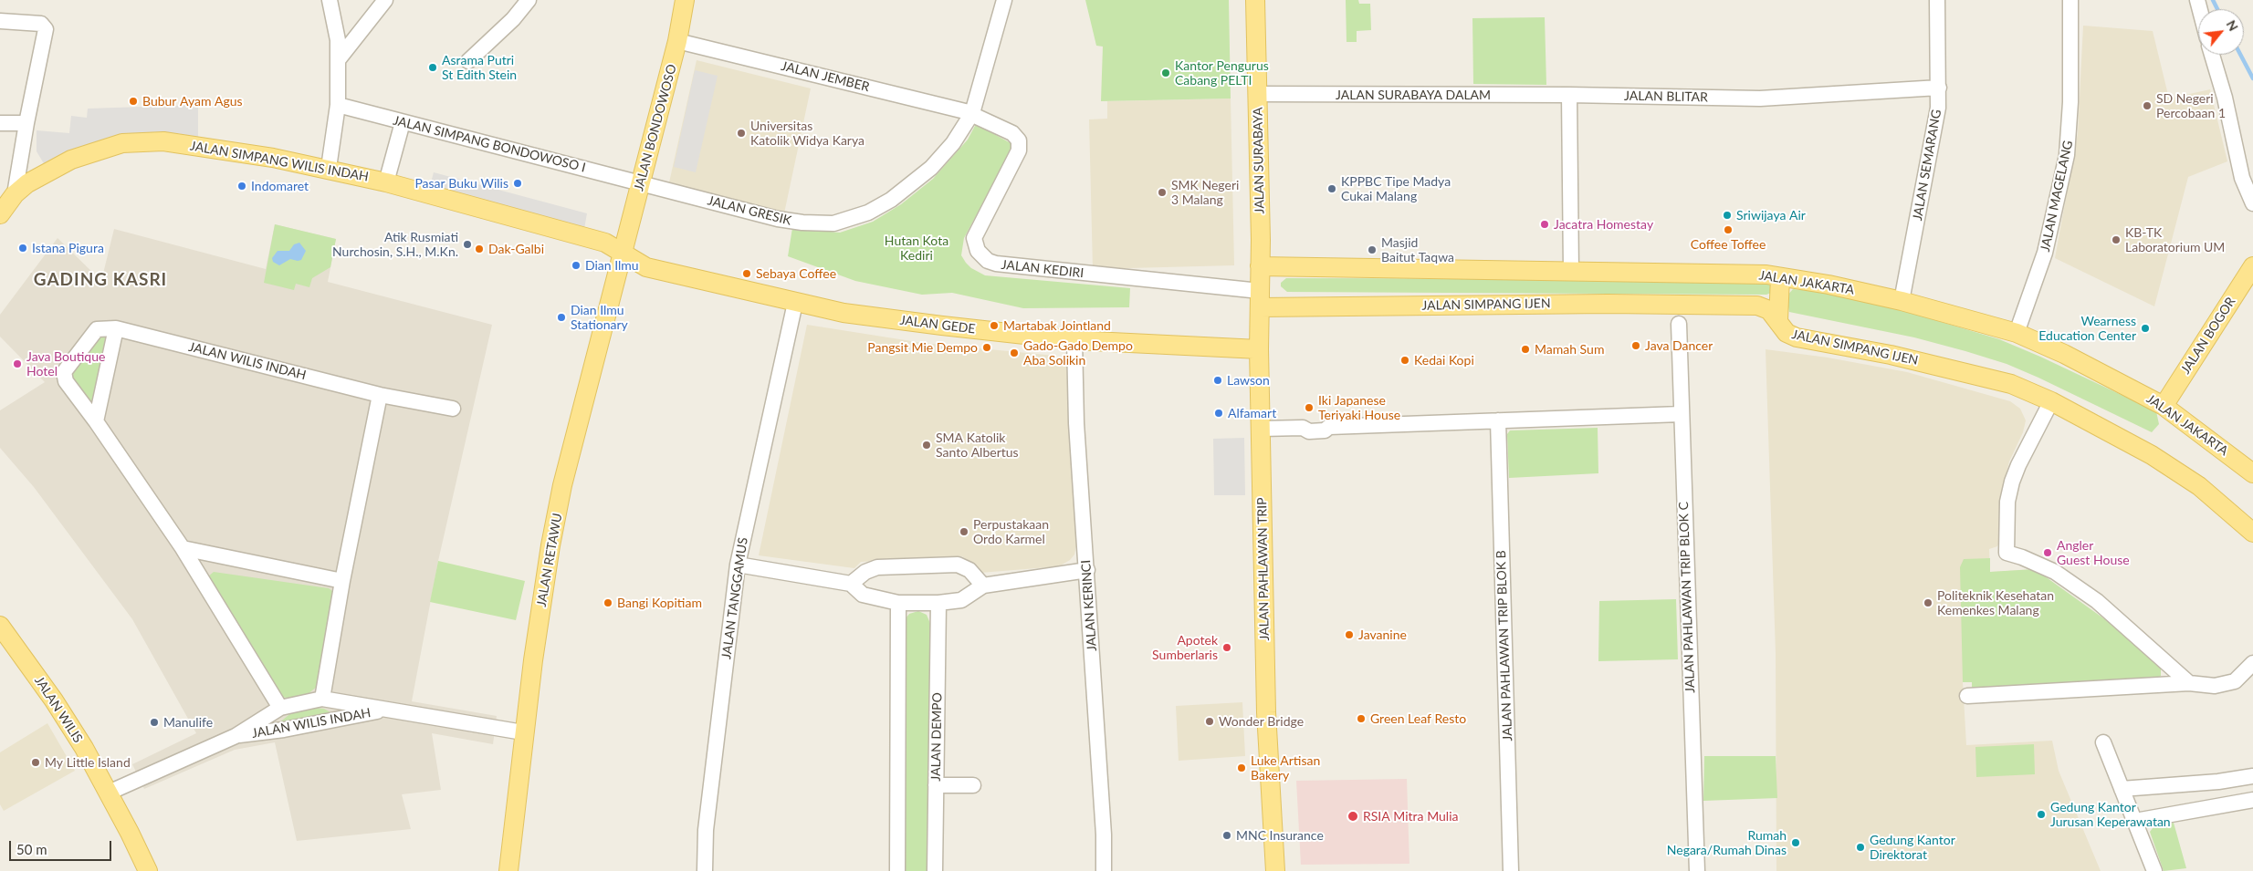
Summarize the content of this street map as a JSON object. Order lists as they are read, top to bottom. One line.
{"streets":{"main road":["JALAN BONDOWOSO","JALAN SURABAYA","JALAN SIMPANG WILIS INDAH","JALAN JAKARTA","JALAN SIMPANG IJEN","JALAN GEDE","JALAN BOGOR","JALAN RETAWU","JALAN PAHLAWAN TRIP","JALAN WILIS"],"street":["JALAN JEMBER","JALAN SURABAYA DALAM","JALAN BLITAR","JALAN SIMPANG BONDOWOSO I","JALAN SEMARANG","JALAN MAGELANG","JALAN GRESIK","JALAN KEDIRI","JALAN WILIS INDAH","JALAN PAHLAWAN TRIP BLOK C","JALAN TANGGAMUS","JALAN KERINCI","JALAN PAHLAWAN TRIP BLOK B","JALAN DEMPO"]},"crossings":[["JALAN JEMBER","JALAN BONDOWOSO"],["JALAN JEMBER","JALAN GRESIK"],["JALAN JEMBER","JALAN KEDIRI"],["JALAN SURABAYA DALAM","JALAN BLITAR"],["JALAN SURABAYA DALAM","JALAN SURABAYA"],["JALAN BLITAR","JALAN SEMARANG"],["JALAN BONDOWOSO","JALAN SIMPANG BONDOWOSO I"],["JALAN BONDOWOSO","JALAN SIMPANG WILIS INDAH"],["JALAN BONDOWOSO","JALAN GRESIK"],["JALAN BONDOWOSO","JALAN GEDE"],["JALAN BONDOWOSO","JALAN RETAWU"],["JALAN SIMPANG BONDOWOSO I","JALAN GRESIK"],["JALAN SURABAYA","JALAN JAKARTA"],["JALAN SURABAYA","JALAN PAHLAWAN TRIP"],["JALAN SIMPANG WILIS INDAH","JALAN GEDE"],["JALAN SIMPANG WILIS INDAH","JALAN RETAWU"],["JALAN SEMARANG","JALAN JAKARTA"],["JALAN MAGELANG","JALAN JAKARTA"],["JALAN GRESIK","JALAN KEDIRI"],["JALAN KEDIRI","JALAN SIMPANG IJEN"],["JALAN KEDIRI","JALAN PAHLAWAN TRIP"],["JALAN JAKARTA","JALAN BOGOR"],["JALAN JAKARTA","JALAN PAHLAWAN TRIP"],["JALAN SIMPANG IJEN","JALAN PAHLAWAN TRIP"],["JALAN GEDE","JALAN RETAWU"],["JALAN GEDE","JALAN PAHLAWAN TRIP"],["JALAN GEDE","JALAN TANGGAMUS"],["JALAN GEDE","JALAN KERINCI"],["JALAN WILIS INDAH","JALAN RETAWU"],["JALAN WILIS INDAH","JALAN WILIS"]],"districts":["GADING KASRI"],"parks":["Hutan Kota Kediri"],"places":["Asrama Putri St Edith Stein","Kantor Pengurus Cabang PELTI","Bubur Ayam Agus","SD Negeri Percobaan 1","Universitas Katolik Widya Karya","Pasar Buku Wilis","Indomaret","KPPBC Tipe Madya Cukai Malang","SMK Negeri 3 Malang","Sriwijaya Air","Jacatra Homestay","Coffee Toffee","KB-TK Laboratorium UM","Atik Rusmiati Nurchosin, S.H., M.Kn.","Istana Pigura","Dak-Galbi","Masjid Baitut Taqwa","Dian Ilmu","Sebaya Coffee","Dian Ilmu Stationary","Martabak Jointland","Wearness Education Center","Java Dancer","Pangsit Mie Dempo","Mamah Sum","Gado-Gado Dempo Aba Solikin","Kedai Kopi","Java Boutique Hotel","Lawson","Iki Japanese Teriyaki House","Alfamart","SMA Katolik Santo Albertus","Perpustakaan Ordo Karmel","Angler Guest House","Bangi Kopitiam","Politeknik Kesehatan Kemenkes Malang","Javanine","Apotek Sumberlaris","Green Leaf Resto","Wonder Bridge","Manulife","My Little Island","Luke Artisan Bakery","Gedung Kantor Jurusan Keperawatan","RSIA Mitra Mulia","MNC Insurance","Rumah Negara/Rumah Dinas","Gedung Kantor Direktorat"],"scale_bar":"50 m","north":"top right"}
